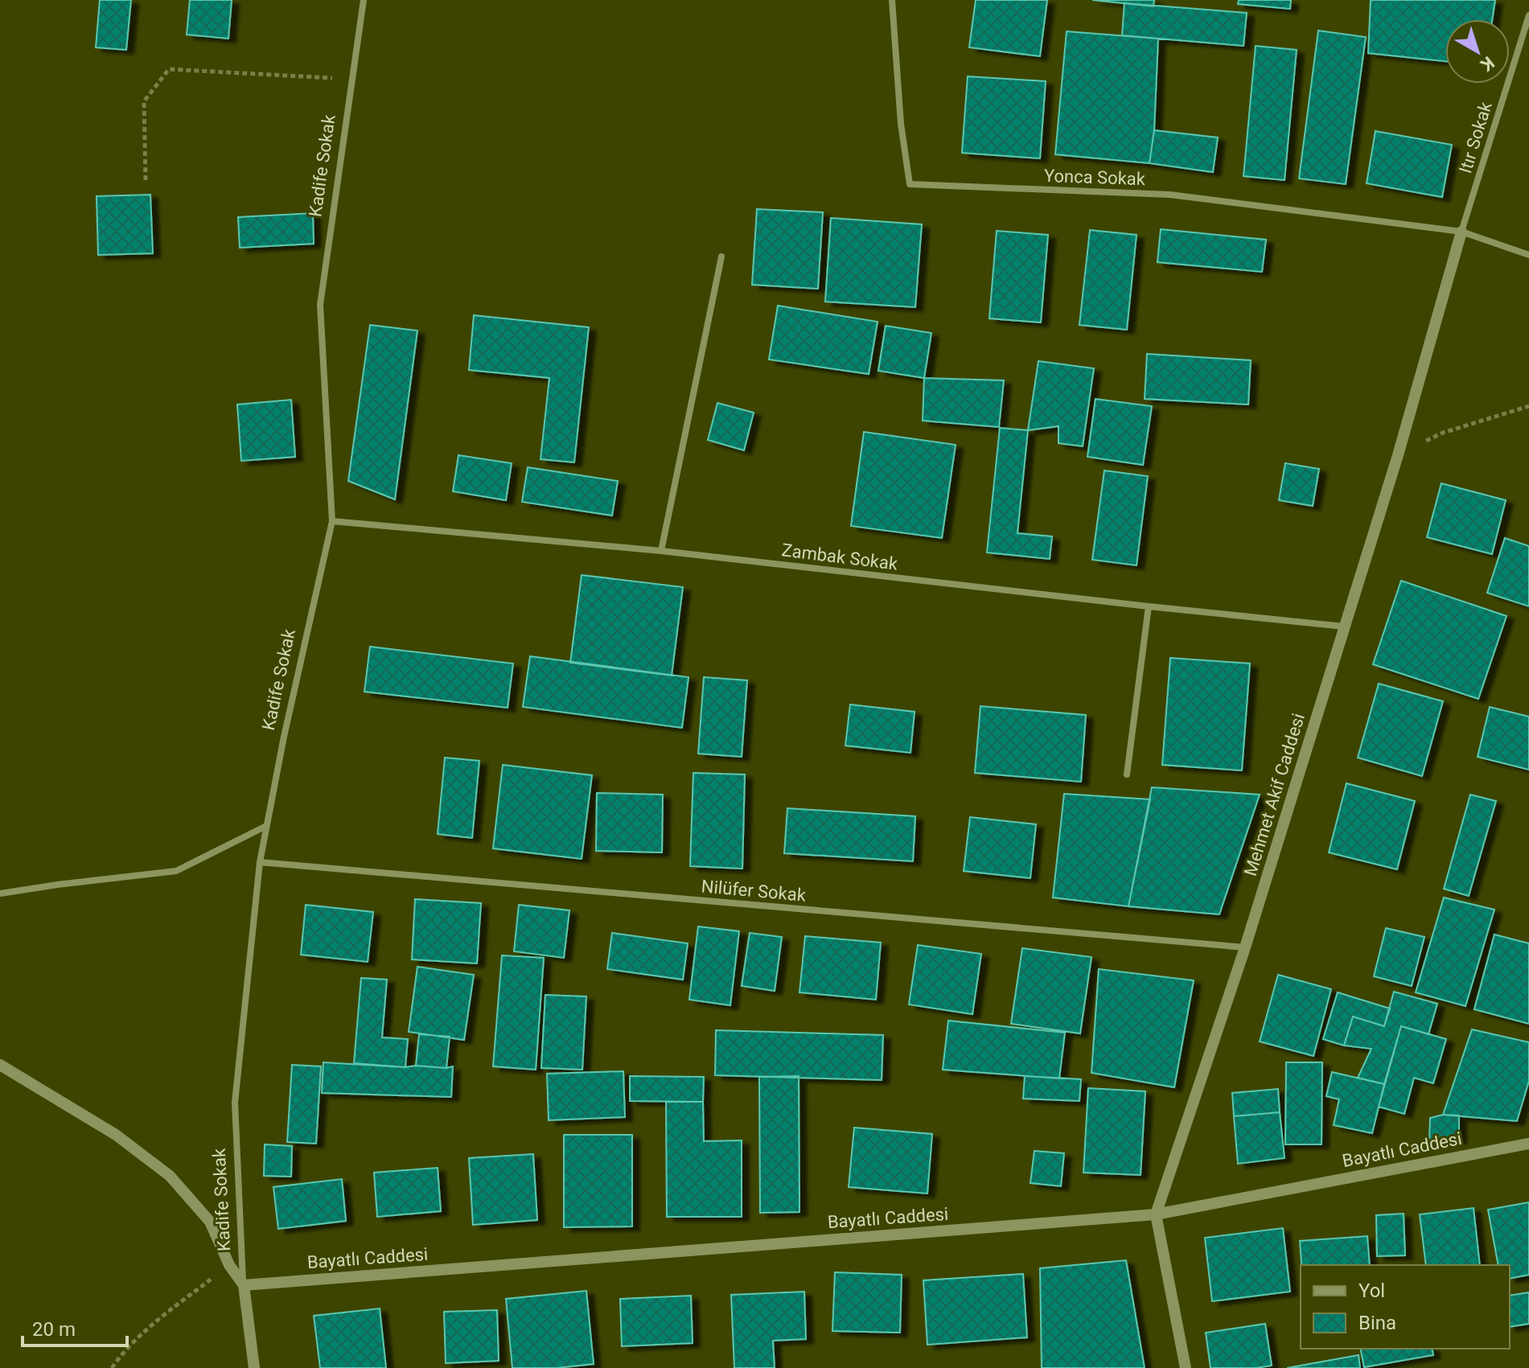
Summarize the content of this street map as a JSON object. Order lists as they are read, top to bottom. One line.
{"streets":{"street":["Itır Sokak","Kadife Sokak","Yonca Sokak","Zambak Sokak","Mehmet Akif Caddesi","Nilüfer Sokak","Bayatlı Caddesi"]},"crossings":[["Itır Sokak","Yonca Sokak"],["Itır Sokak","Mehmet Akif Caddesi"],["Kadife Sokak","Zambak Sokak"],["Kadife Sokak","Nilüfer Sokak"],["Kadife Sokak","Bayatlı Caddesi"],["Yonca Sokak","Mehmet Akif Caddesi"],["Zambak Sokak","Mehmet Akif Caddesi"],["Mehmet Akif Caddesi","Nilüfer Sokak"],["Mehmet Akif Caddesi","Bayatlı Caddesi"]],"legend":["Yol","Bina"],"scale_bar":"20 m","north":"bottom right"}
